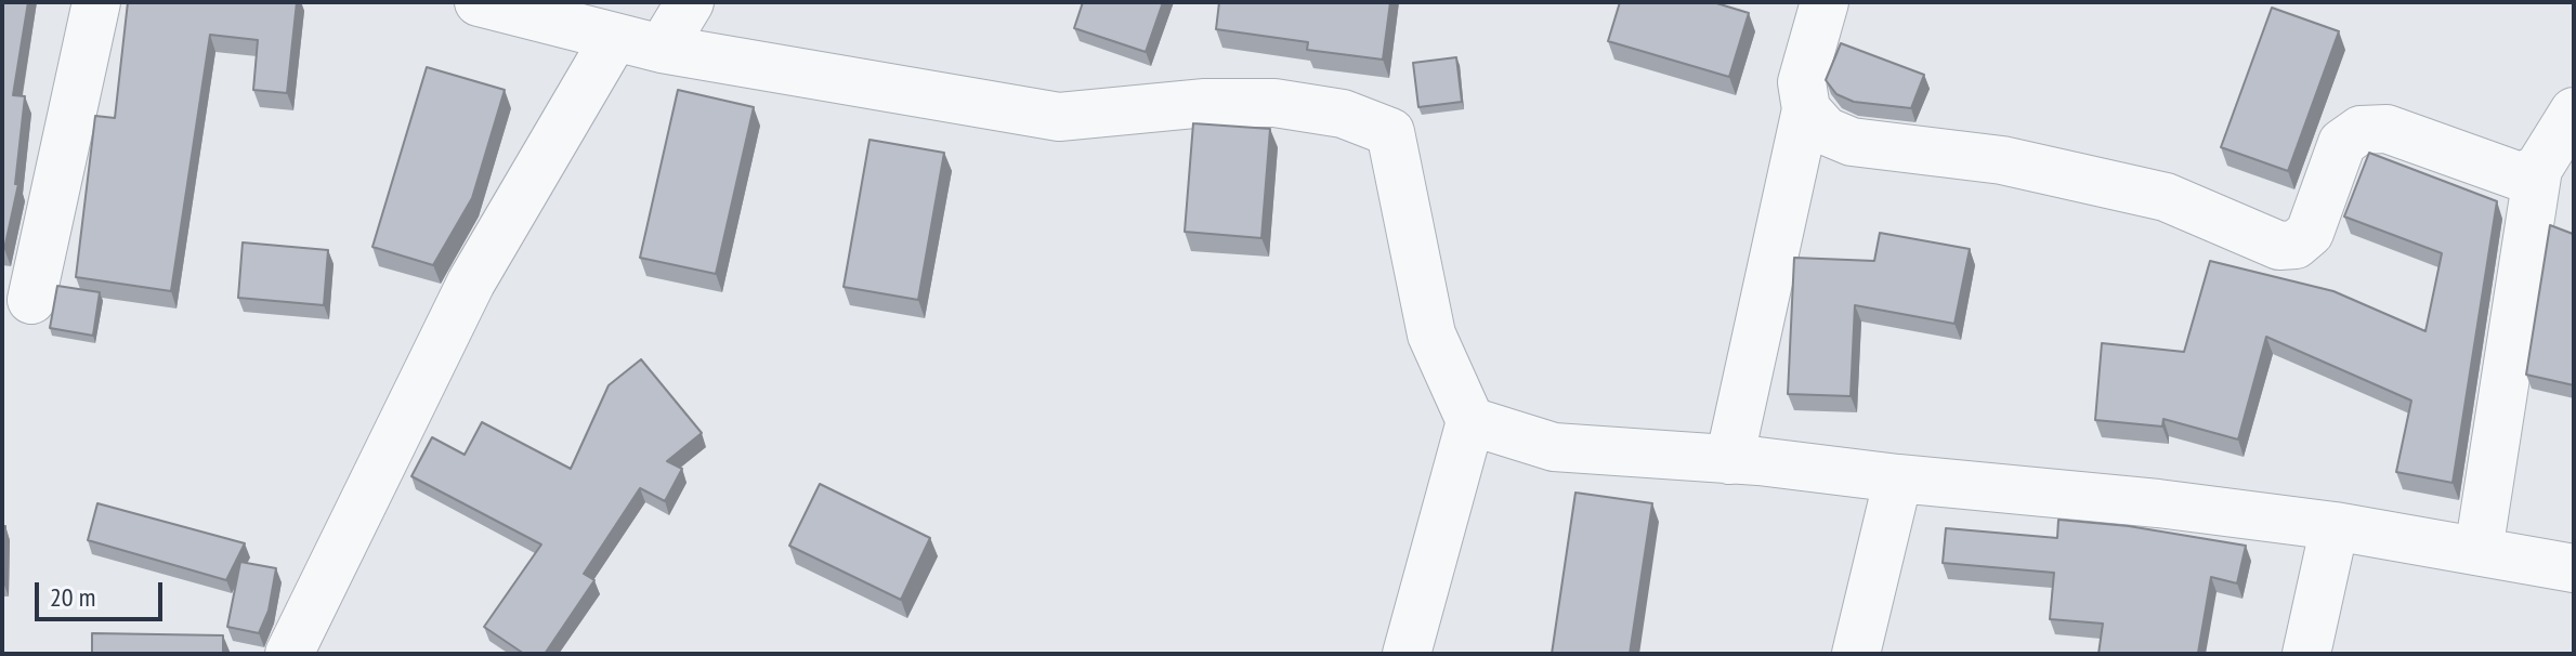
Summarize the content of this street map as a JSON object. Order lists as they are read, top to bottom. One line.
{"scale_bar":"20 m"}
